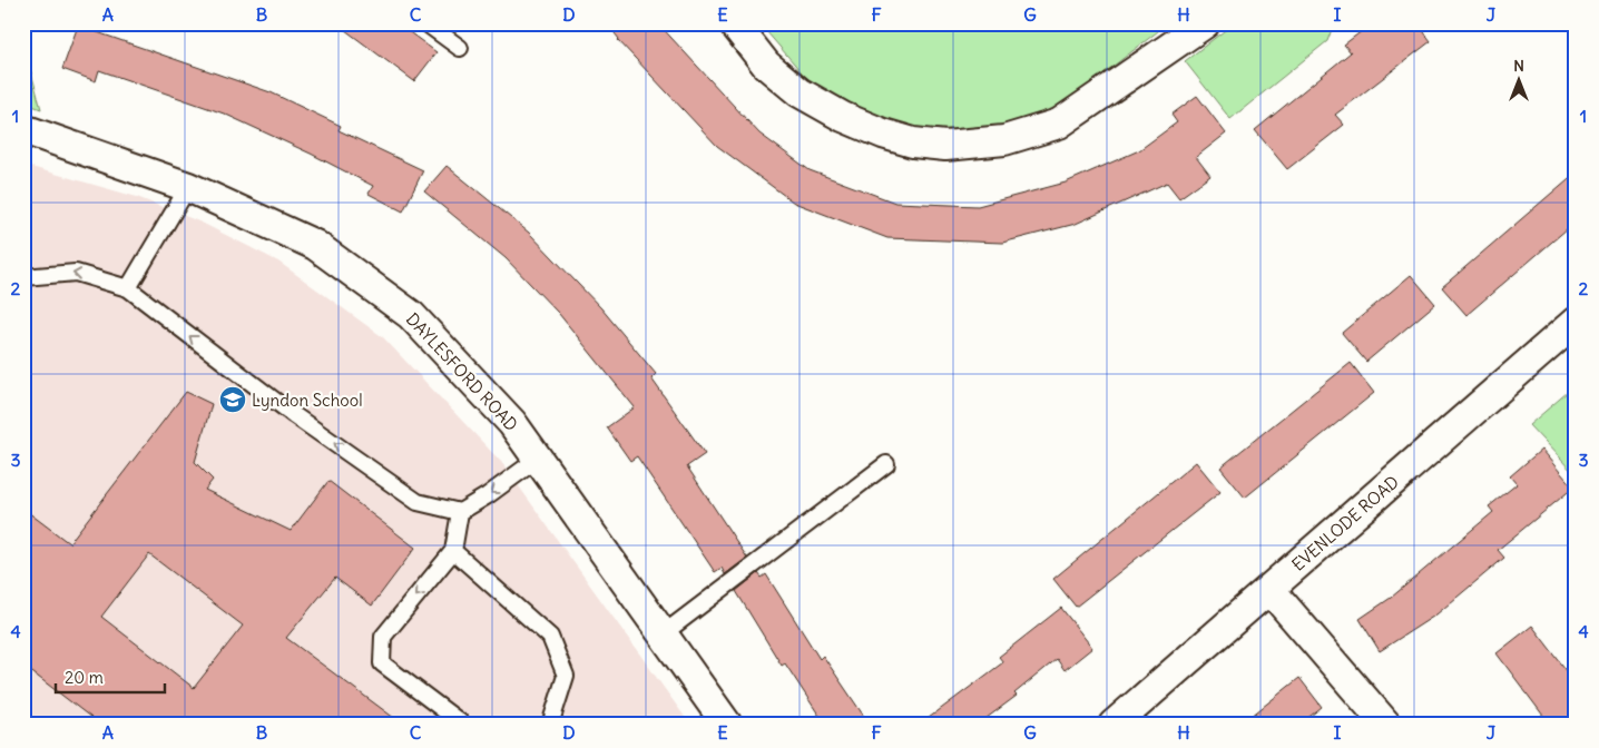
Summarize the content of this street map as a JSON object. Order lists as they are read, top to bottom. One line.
{"streets":{"street":["DAYLESFORD ROAD","EVENLODE ROAD"]},"places":{"school or university":["Lyndon School"]},"scale_bar":"20 m","north":"top","grid":{"columns":["A","B","C","D","E","F","G","H","I","J"],"rows":["1","2","3","4"]}}
